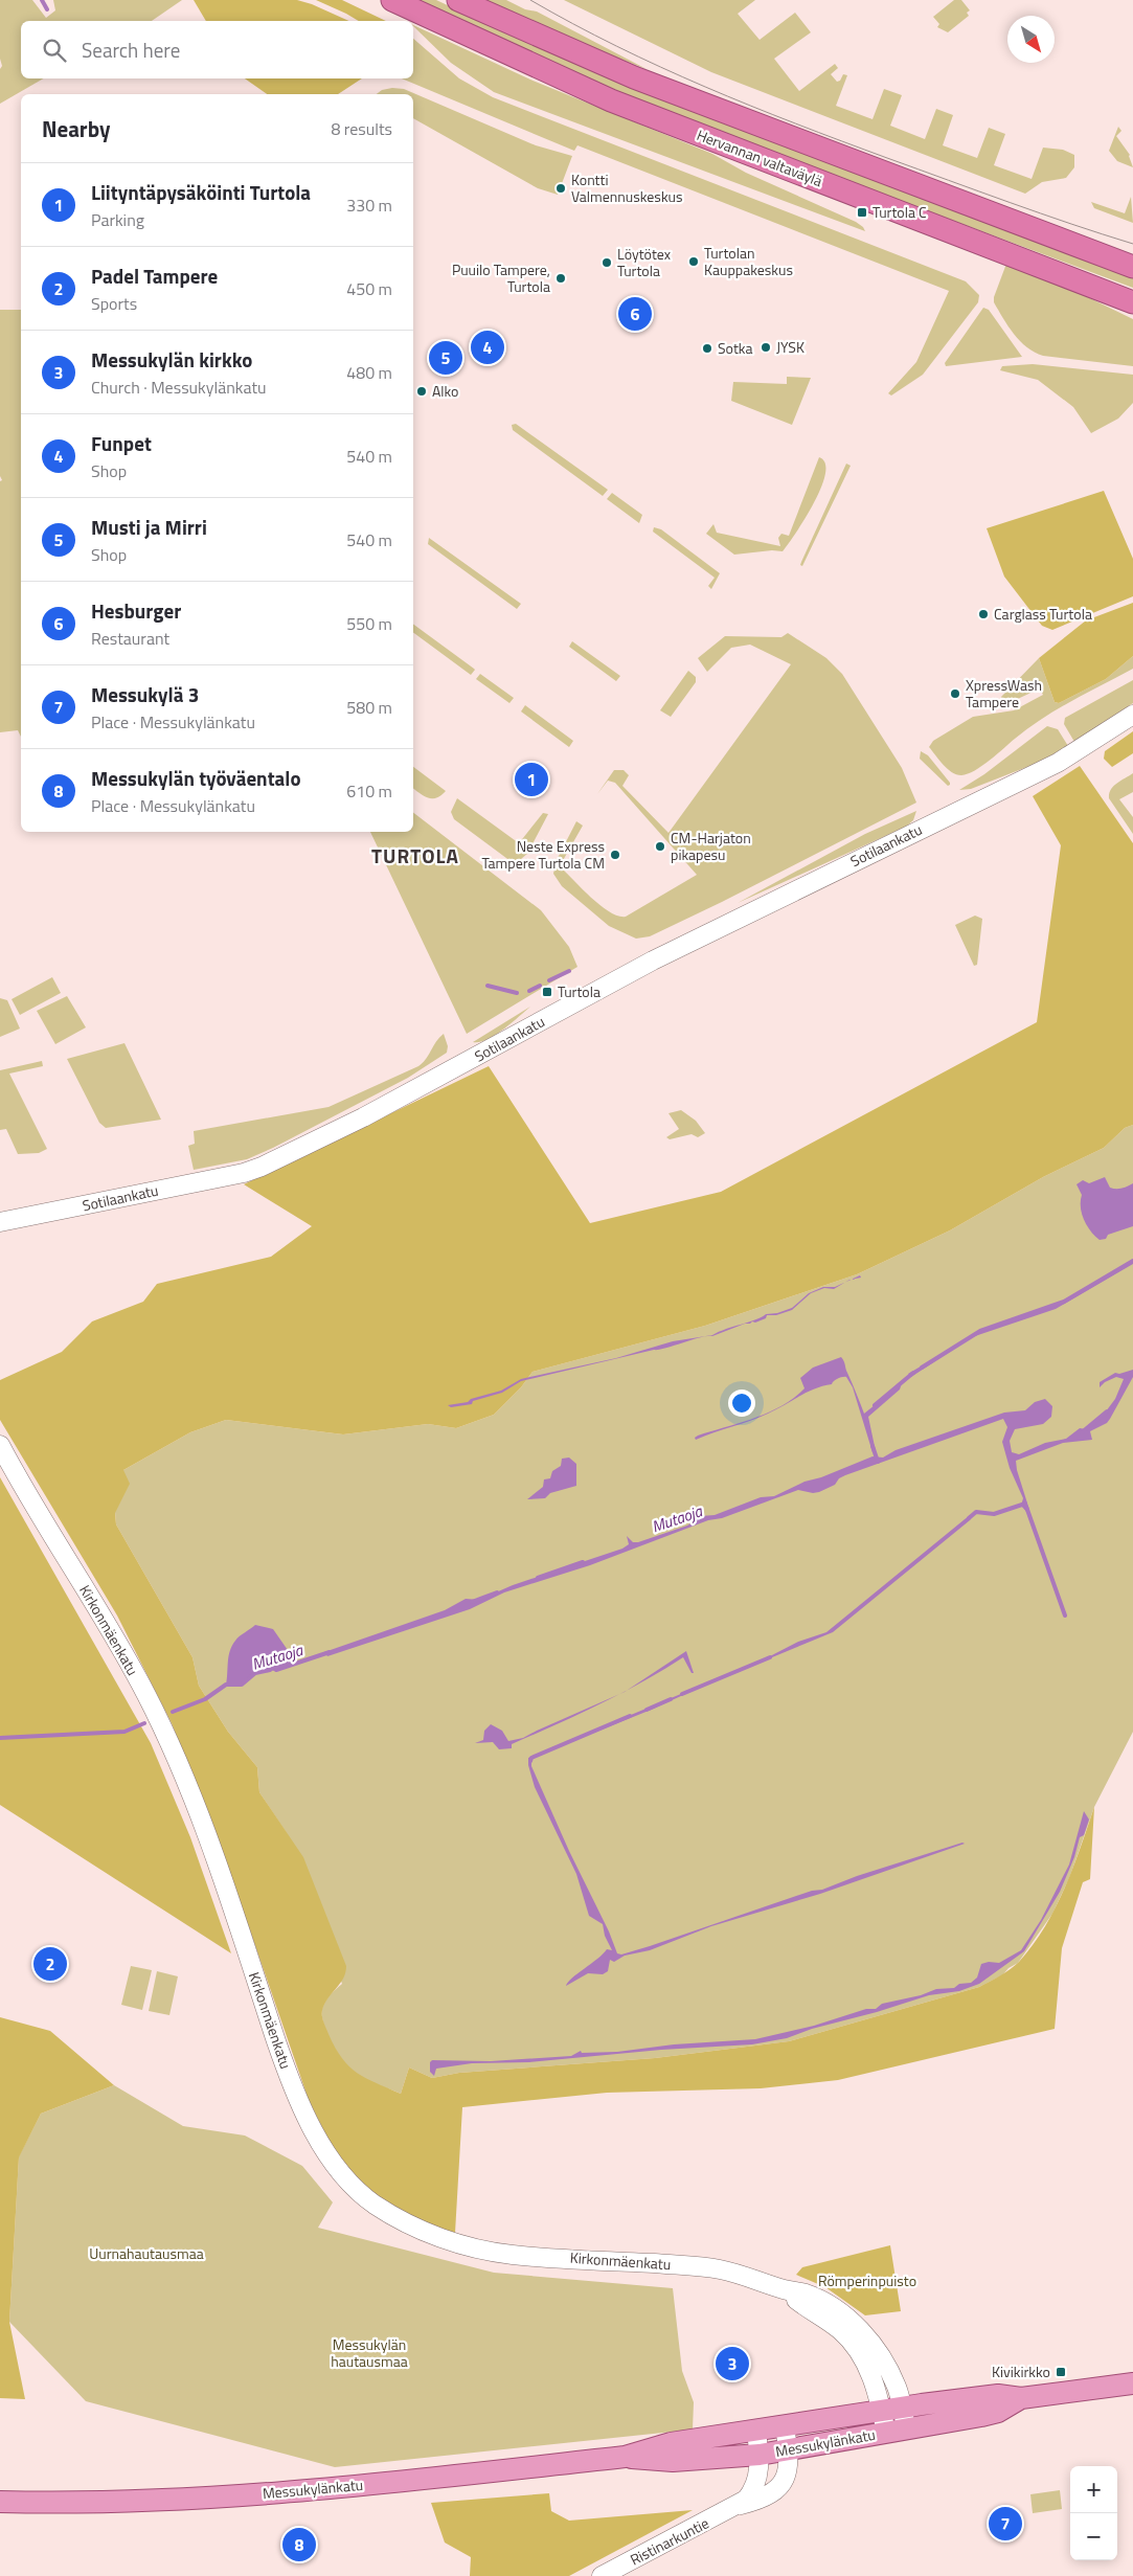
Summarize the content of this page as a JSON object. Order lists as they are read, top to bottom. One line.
{"streets":{"highway":["Hervannan valtaväylä"],"main road":["Sotilaankatu","Kirkonmäenkatu","Messukylänkatu","Ristinarkuntie"]},"crossings":[["Kirkonmäenkatu","Messukylänkatu"],["Messukylänkatu","Ristinarkuntie"]],"districts":["TURTOLA"],"water":["Mutaoja"],"parks":["Uurnahautausmaa","Römperinpuisto","Messukylän hautausmaa"],"places":{"other":["Kontti Valmennuskeskus","Turtolan Kauppakeskus","Löytötex Turtola","Puuilo Tampere, Turtola","JYSK","Sotka","Alko","Carglass Turtola","XpressWash Tampere","CM-Harjaton pikapesu","Neste Express Tampere Turtola CM"],"transit":["Turtola C","Turtola","Kivikirkko"]},"north":"bottom right","page":{"search":"Search here","heading":["Nearby","8 results"],"list":[{"mark":"1","name":"Liityntäpysäköinti Turtola","note":"Parking","value":"330 m"},{"mark":"2","name":"Padel Tampere","note":"Sports","value":"450 m"},{"mark":"3","name":"Messukylän kirkko","note":"Church · Messukylänkatu","value":"480 m"},{"mark":"4","name":"Funpet","note":"Shop","value":"540 m"},{"mark":"5","name":"Musti ja Mirri","note":"Shop","value":"540 m"},{"mark":"6","name":"Hesburger","note":"Restaurant","value":"550 m"},{"mark":"7","name":"Messukylä 3","note":"Place · Messukylänkatu","value":"580 m"},{"mark":"8","name":"Messukylän työväentalo","note":"Place · Messukylänkatu","value":"610 m"}],"pins":["6","4","5","1","2","3","7","8"],"map_buttons":["+","−"]}}
